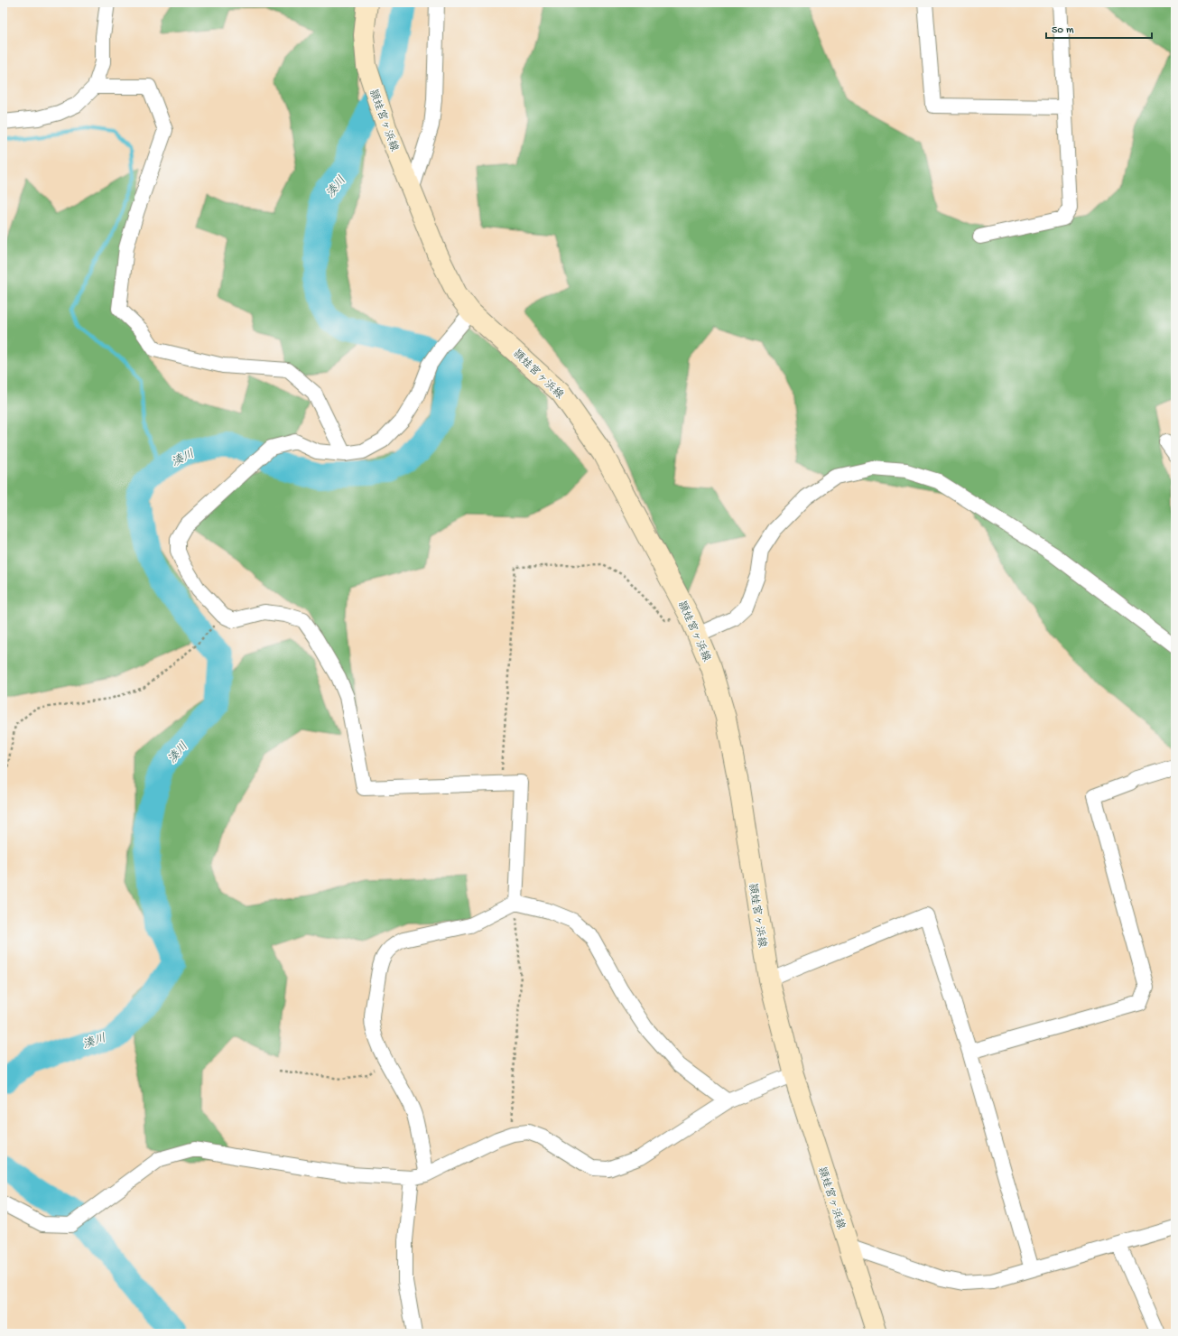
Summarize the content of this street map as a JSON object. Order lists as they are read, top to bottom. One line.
{"streets":{"main road":["頴娃宮ヶ浜線"]},"water":["湊川"],"scale_bar":"50 m"}
